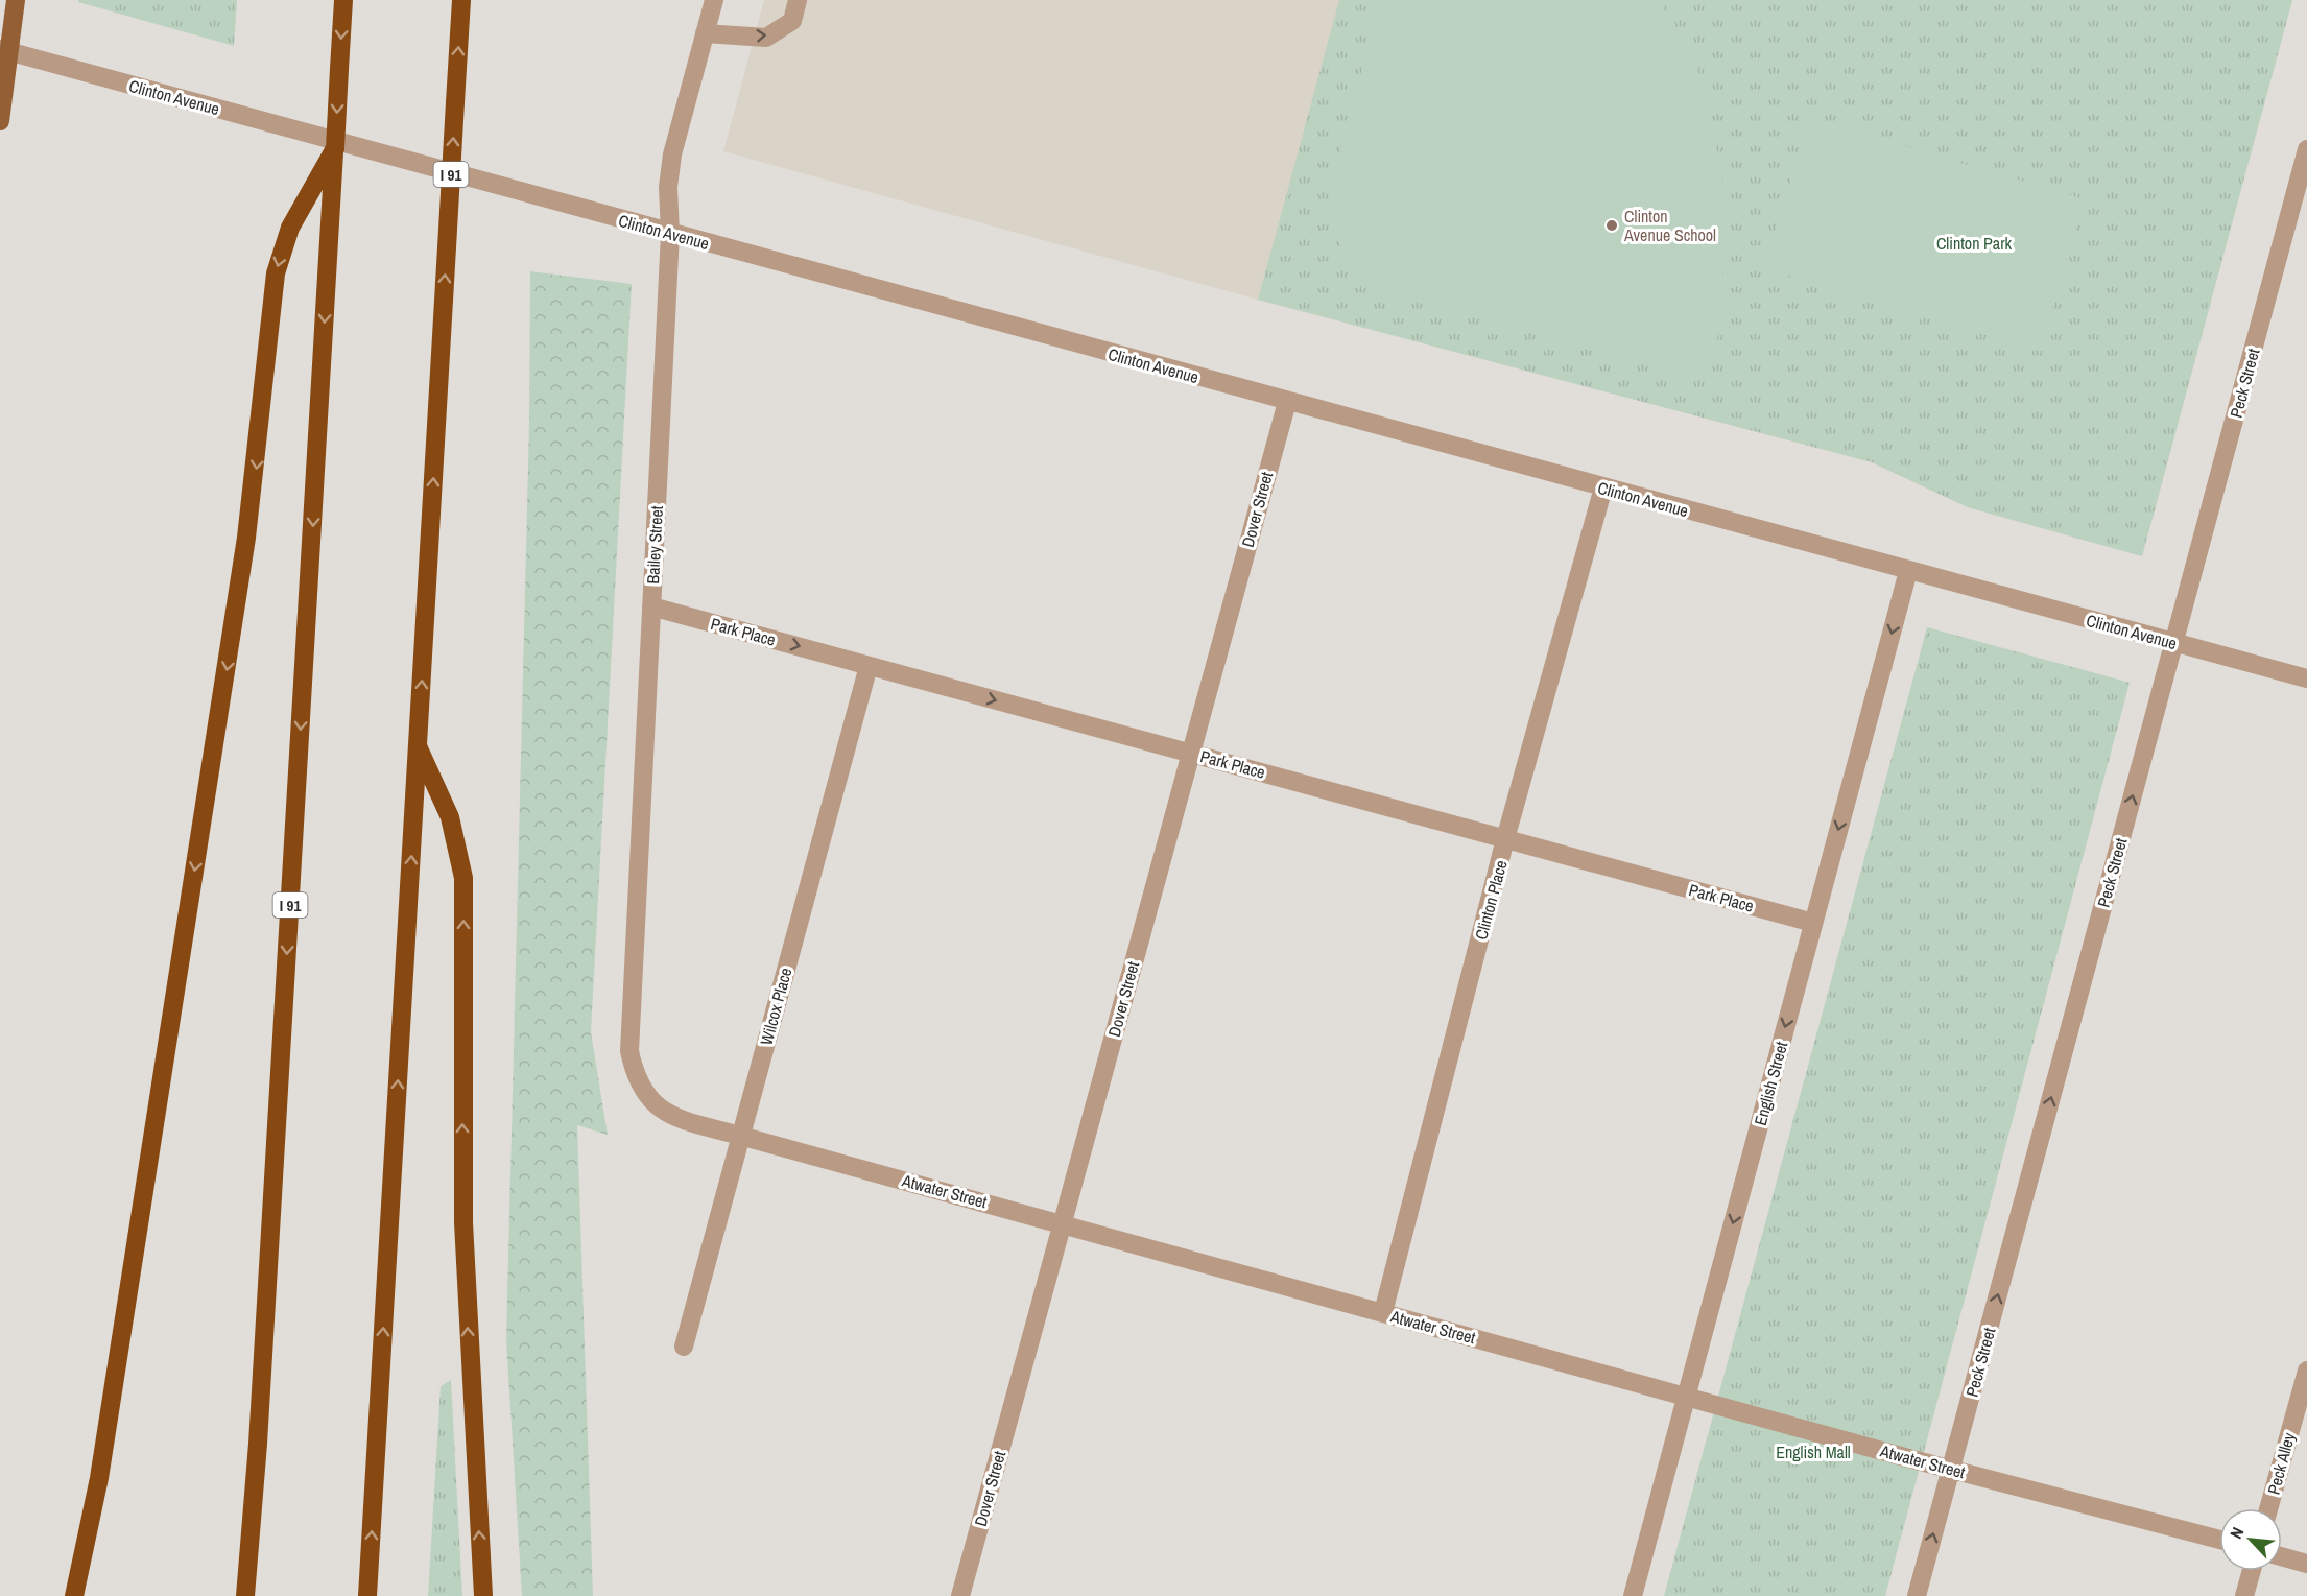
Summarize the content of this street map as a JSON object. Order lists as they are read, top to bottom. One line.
{"streets":{"highway":["I 91"],"street":["Clinton Avenue","Peck Street","Dover Street","Bailey Street","Park Place","Clinton Place","Wilcox Place","English Street","Atwater Street","Peck Alley"]},"crossings":[["Clinton Avenue","Peck Street"],["Clinton Avenue","Dover Street"],["Clinton Avenue","Bailey Street"],["Clinton Avenue","Clinton Place"],["Clinton Avenue","English Street"],["Peck Street","Atwater Street"],["Dover Street","Park Place"],["Dover Street","Atwater Street"],["Bailey Street","Park Place"],["Bailey Street","Atwater Street"],["Park Place","Clinton Place"],["Park Place","Wilcox Place"],["Park Place","English Street"],["Clinton Place","Atwater Street"],["Wilcox Place","Atwater Street"],["English Street","Atwater Street"]],"one_way":["Peck Street","Park Place","English Street"],"parks":["Clinton Park","English Mall"],"places":["Clinton Avenue School"],"north":"top left"}
